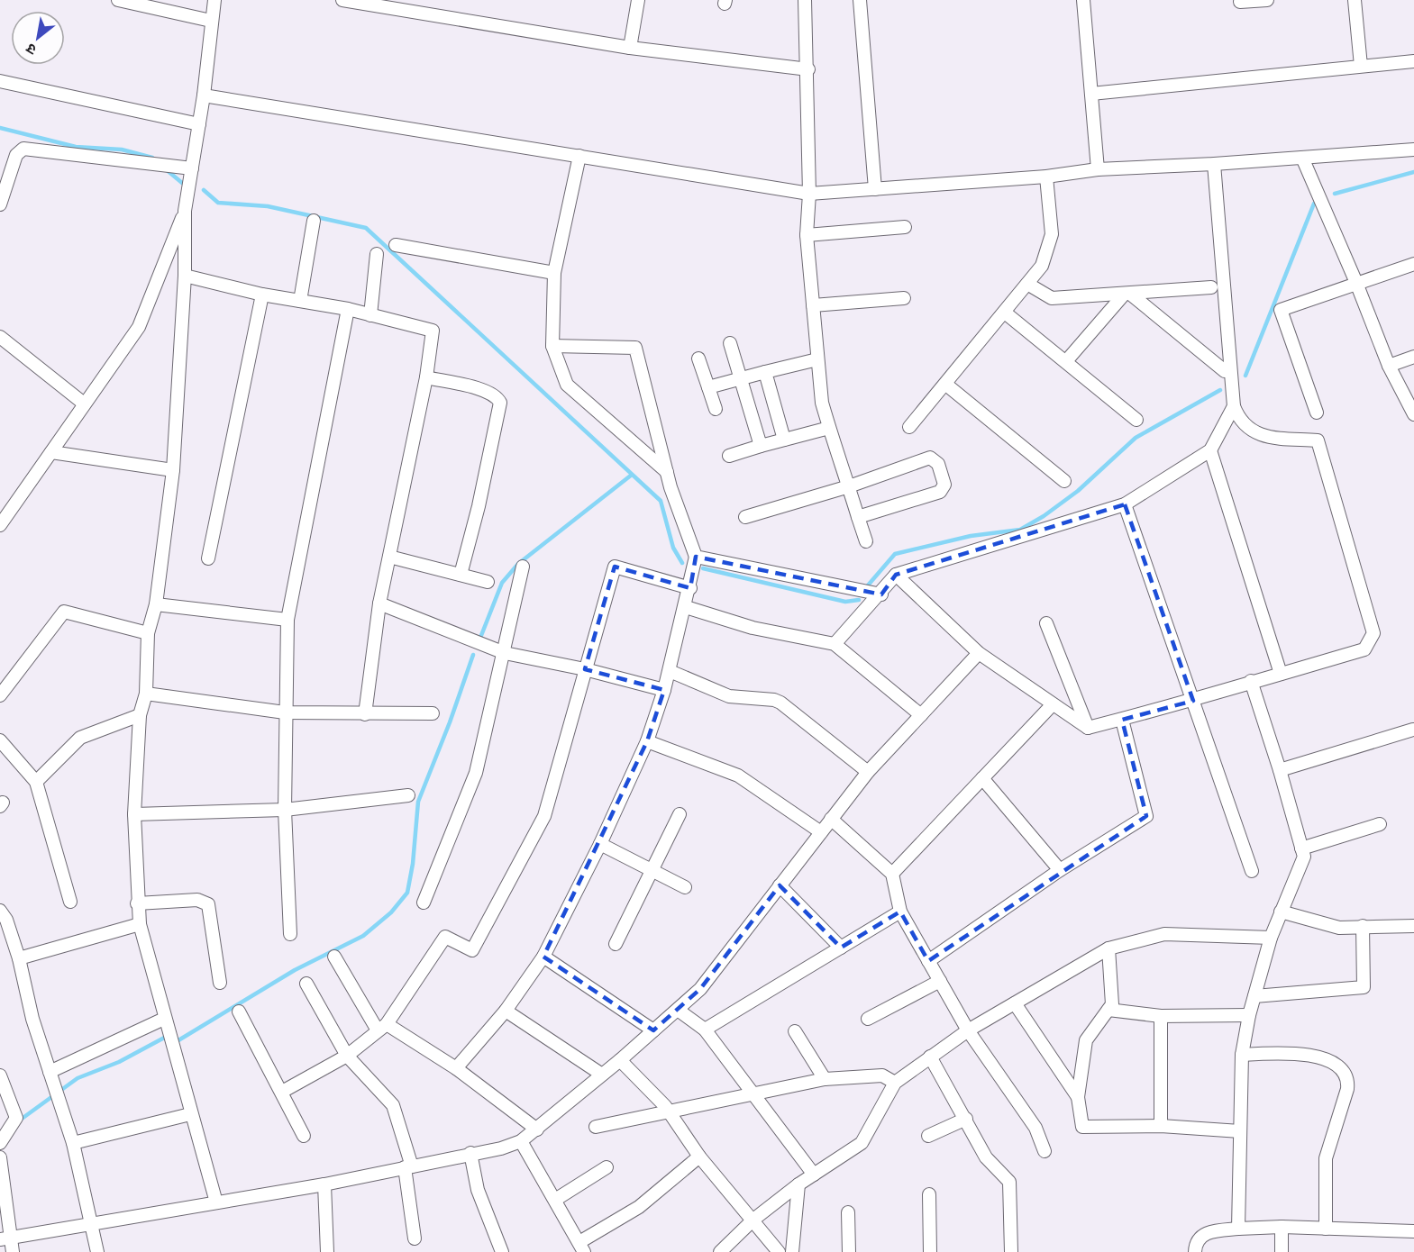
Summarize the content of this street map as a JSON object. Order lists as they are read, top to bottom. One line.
{"north":"bottom left"}
